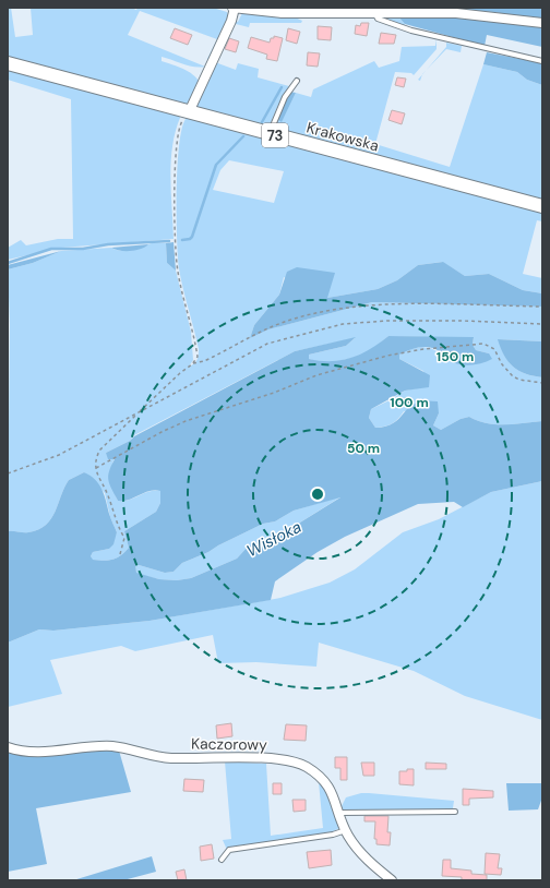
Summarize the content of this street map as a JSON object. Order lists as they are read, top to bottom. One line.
{"streets":{"main road":["73","Krakowska"],"street":["Kaczorowy"]},"water":["Wisłoka"],"rings":["150 m","100 m","50 m"]}
